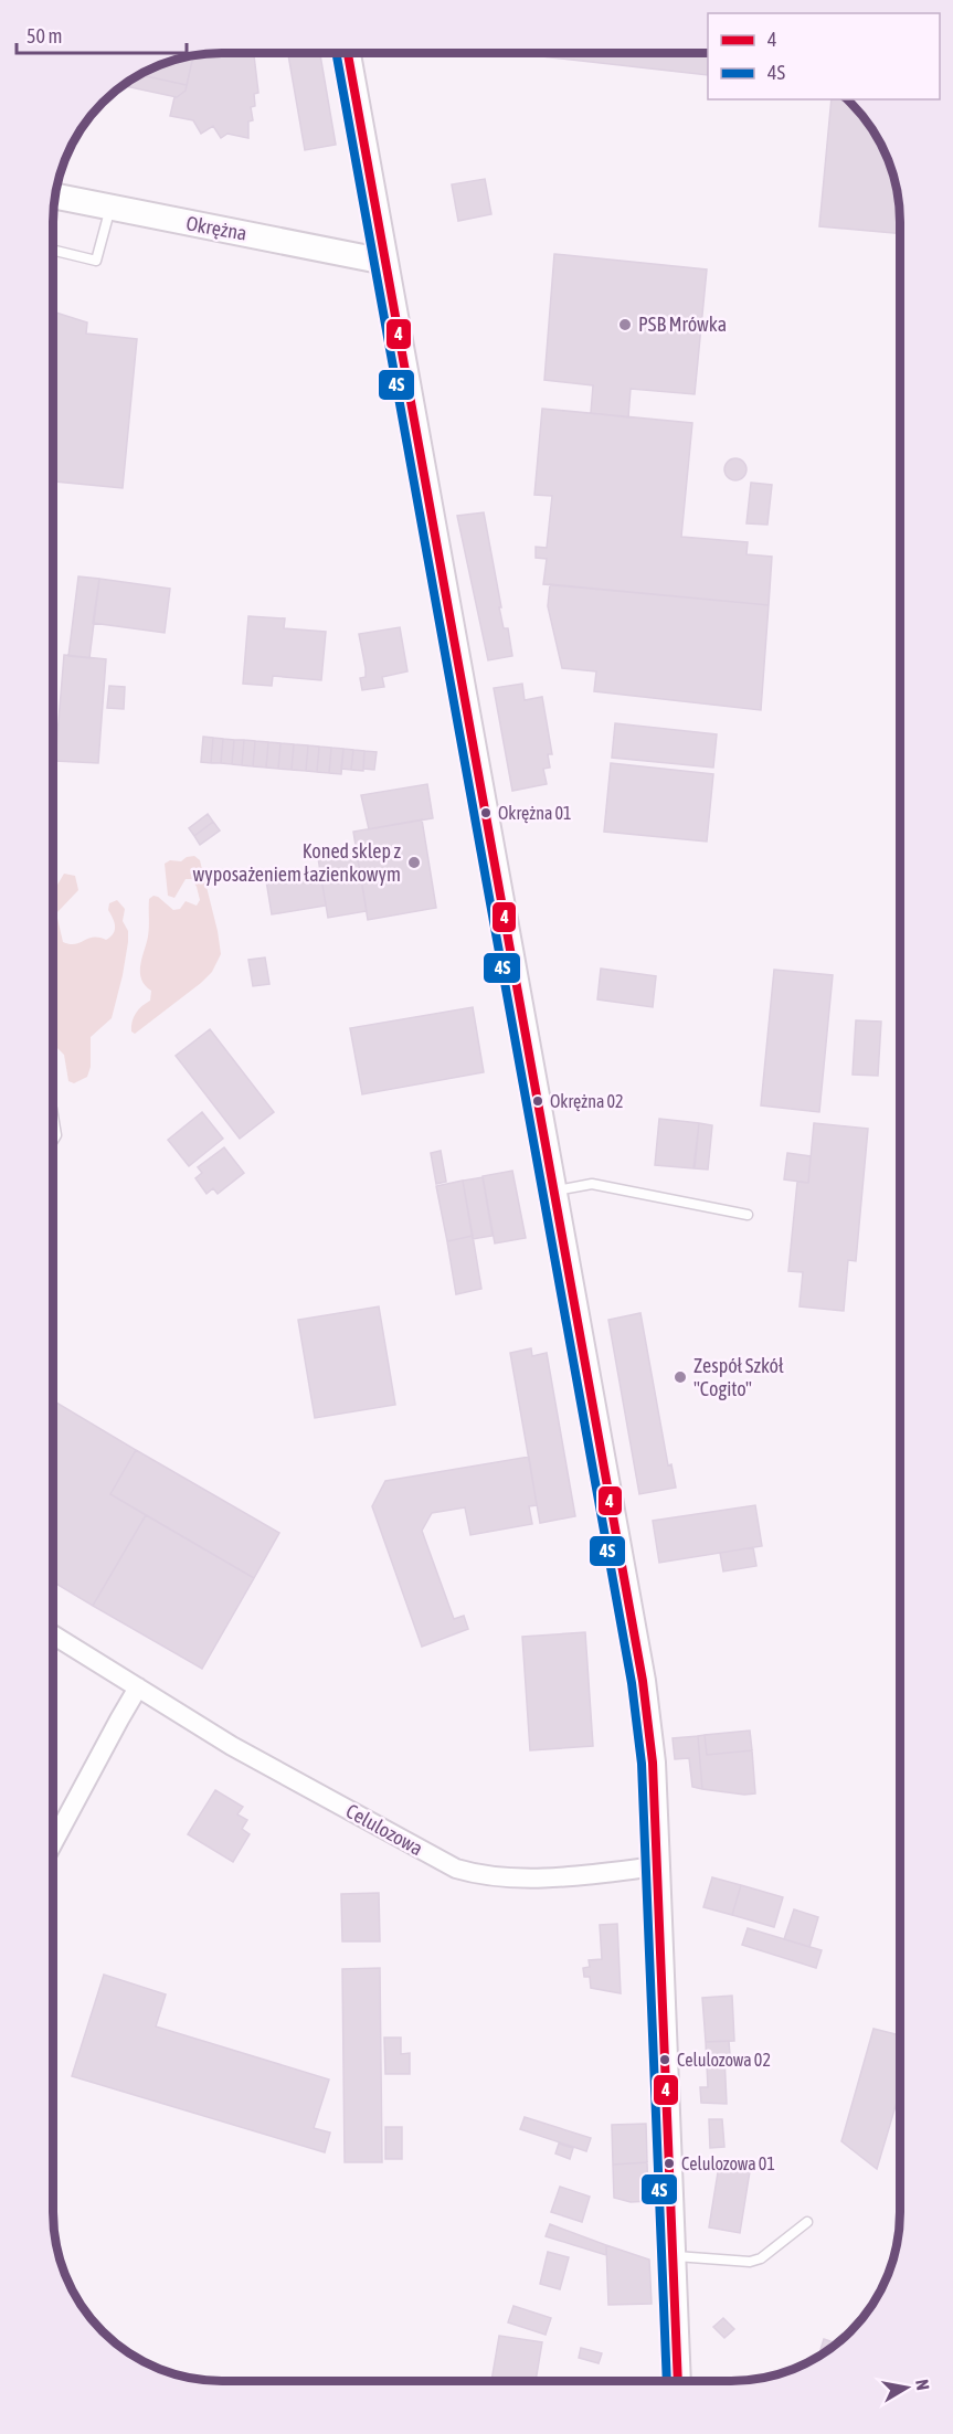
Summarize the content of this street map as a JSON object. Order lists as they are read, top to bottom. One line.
{"streets":{"street":["Okrężna","Celulozowa"]},"places":["PSB Mrówka","Okrężna 01","Koned sklep z wyposażeniem łazienkowym","Okrężna 02","Zespół Szkół \"Cogito\"","Celulozowa 02","Celulozowa 01"],"lines":["transit line 4","transit line 4S"],"legend":["4","4S"],"scale_bar":"50 m","north":"right"}
